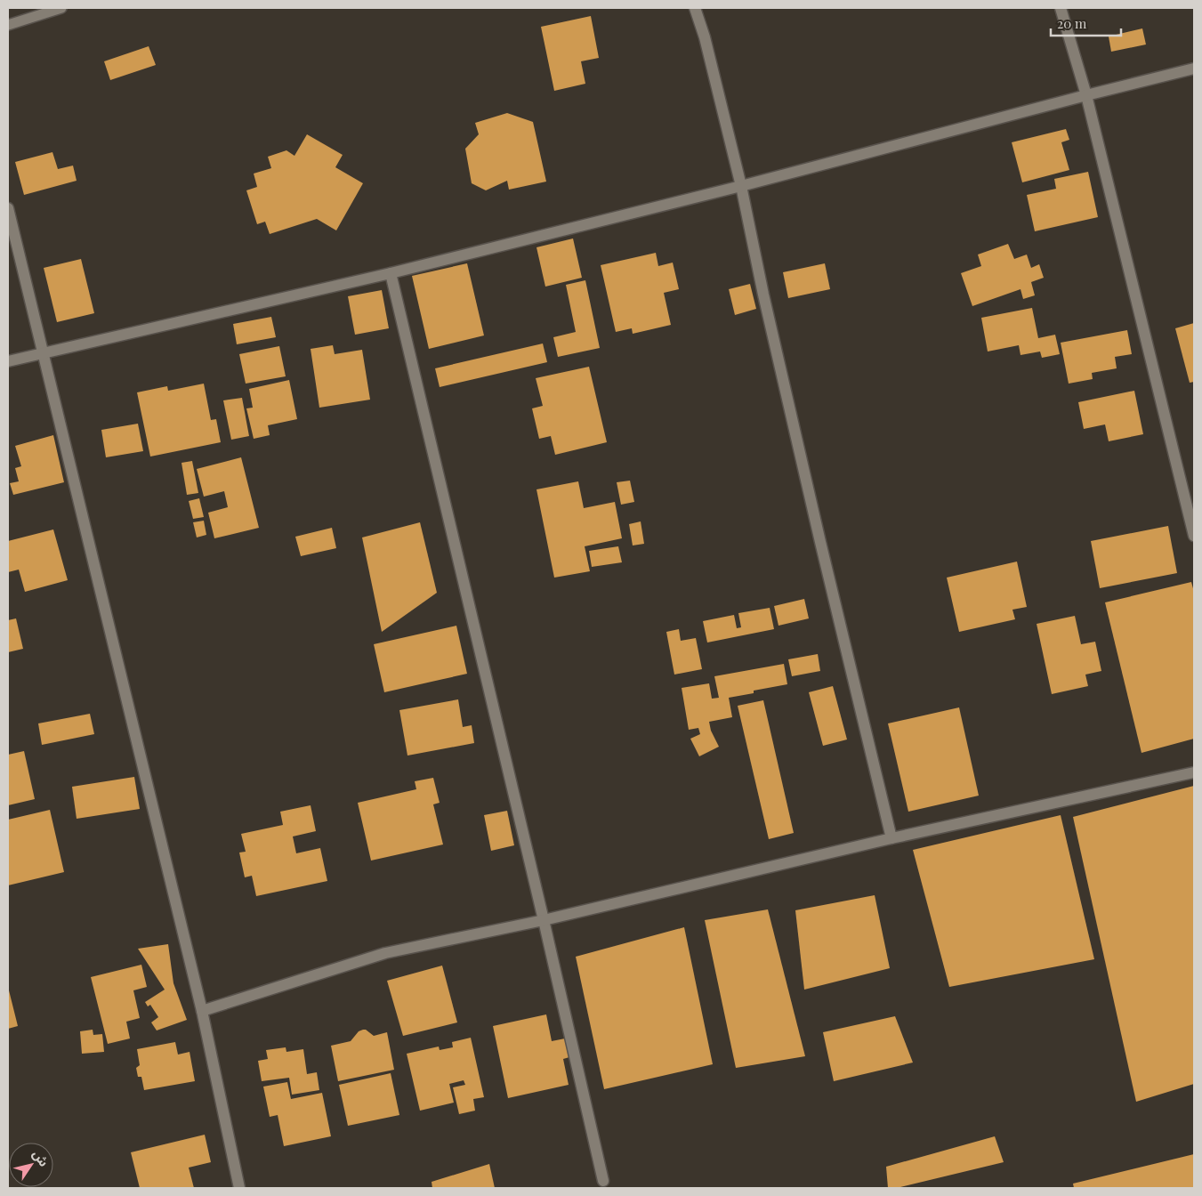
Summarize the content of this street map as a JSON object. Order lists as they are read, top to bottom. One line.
{"scale_bar":"20 m","north":"top right"}
